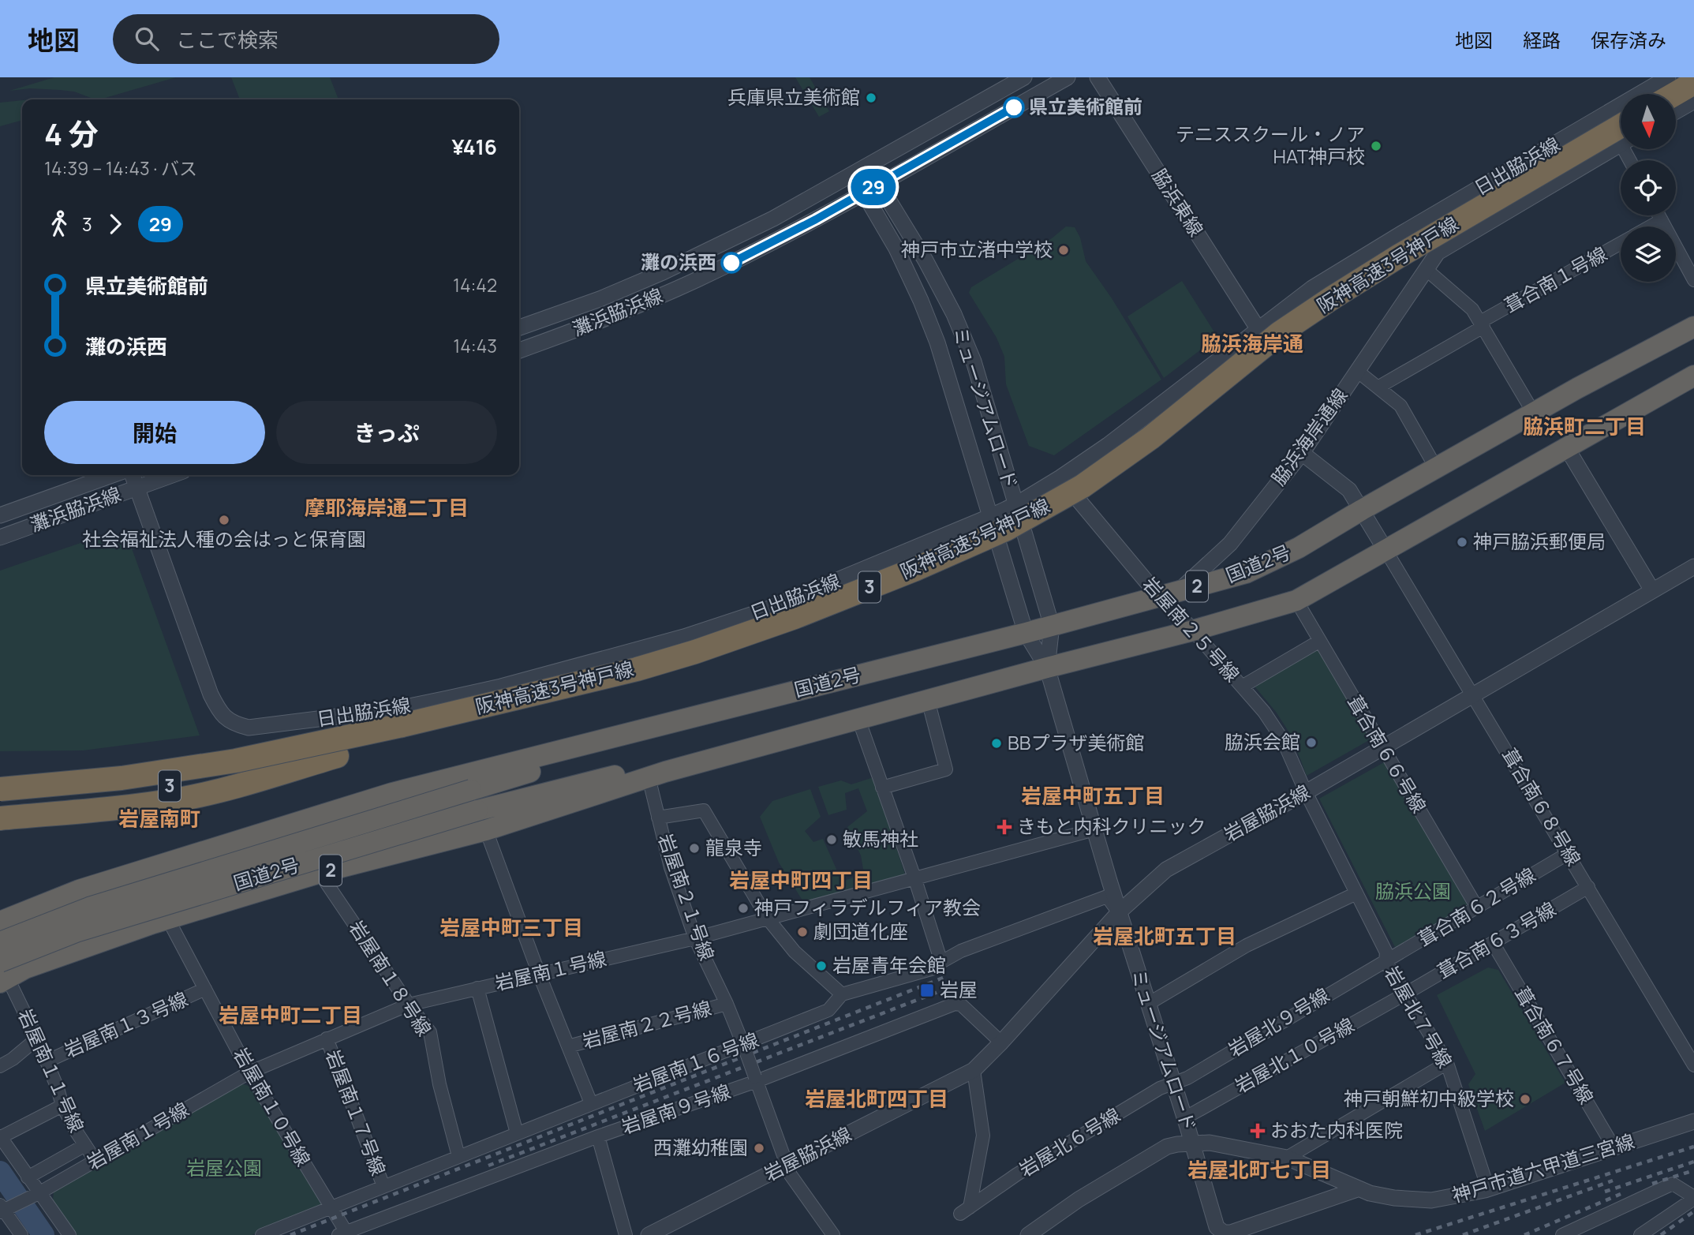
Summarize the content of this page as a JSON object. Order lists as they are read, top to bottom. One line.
{"streets":{"highway":["阪神高速3号神戸線","国道2号","2","3"],"street":["日出脇浜線","脇浜東線","葺合南１号線","灘浜脇浜線","ミュージアムロード","脇浜海岸通線","岩屋南２５号線","葺合南６６号線","葺合南６８号線","岩屋脇浜線","岩屋南２１号線","葺合南６２号線","葺合南６３号線","岩屋南１号線","岩屋南１８号線","岩屋北７号線","岩屋北９号線","岩屋南１３号線","岩屋南２２号線","葺合南６７号線","岩屋北１０号線","岩屋南１６号線","岩屋南１１号線","岩屋南１０号線","岩屋南９号線","岩屋南１７号線","岩屋北６号線","神戸市道六甲道三宮線"]},"crossings":[["日出脇浜線","脇浜東線"],["日出脇浜線","灘浜脇浜線"],["日出脇浜線","ミュージアムロード"],["日出脇浜線","岩屋南２５号線"],["灘浜脇浜線","ミュージアムロード"],["ミュージアムロード","国道2号"],["ミュージアムロード","岩屋脇浜線"],["ミュージアムロード","岩屋南１号線"],["ミュージアムロード","岩屋北９号線"],["ミュージアムロード","岩屋北１０号線"],["ミュージアムロード","岩屋南１６号線"],["ミュージアムロード","岩屋北６号線"],["ミュージアムロード","神戸市道六甲道三宮線"],["脇浜海岸通線","国道2号"],["脇浜海岸通線","岩屋南２５号線"],["国道2号","岩屋南２５号線"],["国道2号","葺合南６６号線"],["国道2号","葺合南６８号線"],["国道2号","岩屋南２１号線"],["国道2号","岩屋南１８号線"],["国道2号","岩屋南１１号線"],["国道2号","岩屋南１０号線"],["岩屋南２５号線","岩屋脇浜線"],["岩屋南２５号線","岩屋北７号線"],["葺合南６６号線","岩屋脇浜線"],["葺合南６６号線","葺合南６２号線"],["葺合南６８号線","岩屋脇浜線"],["葺合南６８号線","葺合南６２号線"],["葺合南６８号線","葺合南６３号線"],["岩屋脇浜線","岩屋南２１号線"],["岩屋脇浜線","岩屋北７号線"],["岩屋脇浜線","岩屋南１６号線"],["岩屋脇浜線","岩屋南９号線"],["岩屋脇浜線","岩屋北６号線"],["岩屋南２１号線","岩屋南１号線"],["岩屋南２１号線","岩屋南２２号線"],["岩屋南２１号線","岩屋南１６号線"],["岩屋南２１号線","岩屋南９号線"],["葺合南６２号線","岩屋北７号線"],["葺合南６２号線","岩屋北９号線"],["葺合南６３号線","岩屋北７号線"],["葺合南６３号線","葺合南６７号線"],["葺合南６３号線","岩屋北１０号線"],["岩屋南１号線","岩屋南１８号線"],["岩屋南１号線","岩屋南１１号線"],["岩屋南１号線","岩屋南１０号線"],["岩屋南１号線","岩屋南１７号線"],["岩屋南１８号線","岩屋南１６号線"],["岩屋北７号線","岩屋北９号線"],["岩屋北７号線","岩屋北１０号線"],["岩屋北７号線","神戸市道六甲道三宮線"],["岩屋北９号線","岩屋北６号線"],["岩屋南１３号線","岩屋南１１号線"],["岩屋南１３号線","岩屋南１０号線"],["葺合南６７号線","神戸市道六甲道三宮線"],["岩屋南１６号線","岩屋南１０号線"],["岩屋南１６号線","岩屋南１７号線"],["岩屋南１０号線","岩屋南９号線"]],"districts":["脇浜海岸通","脇浜町二丁目","摩耶海岸通二丁目","岩屋中町五丁目","岩屋南町","岩屋中町四丁目","岩屋中町三丁目","岩屋北町五丁目","岩屋中町二丁目","岩屋北町四丁目","岩屋北町七丁目"],"parks":["脇浜公園","岩屋公園"],"places":{"other":["兵庫県立美術館","県立美術館前","テニススクール・ノア HAT神戸校","神戸市立渚中学校","灘の浜西","社会福祉法人種の会はっと保育園","神戸脇浜郵便局","脇浜会館","BBプラザ美術館","敏馬神社","龍泉寺","神戸フィラデルフィア教会","劇団道化座","岩屋青年会館","神戸朝鮮初中級学校","西灘幼稚園"],"health":["きもと内科クリニック","おおた内科医院"],"transit":["岩屋"]},"lines":["bus line 29"],"north":"bottom","page":{"header":"地図","search":"ここで検索","nav":["地図","経路","保存済み"],"on_map":"29","heading":["4 分","14:39 – 14:43 · バス","¥416"],"legs":["3","29"],"list":[{"name":"県立美術館前","value":"14:42"},{"name":"灘の浜西","value":"14:43"}],"buttons":["開始","きっぷ"]}}
